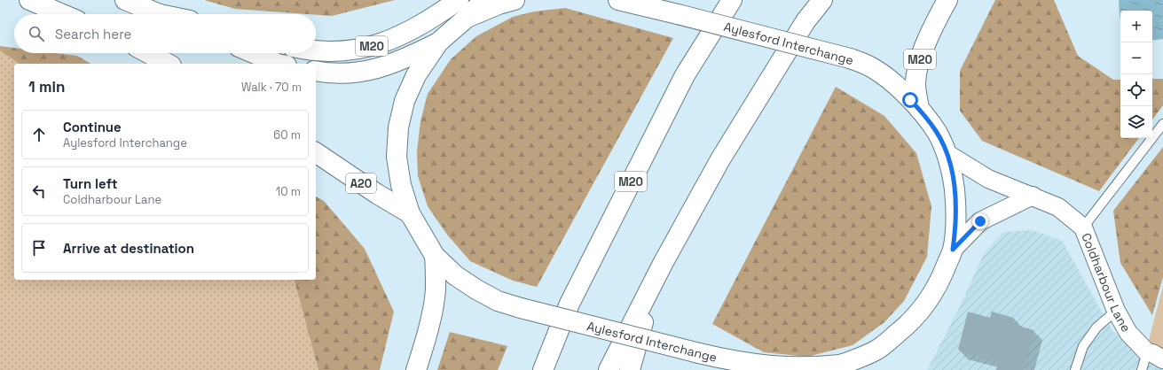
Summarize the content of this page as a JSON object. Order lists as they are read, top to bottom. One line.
{"streets":{"main road":["Aylesford Interchange","M20","A20"],"street":["Coldharbour Lane"]},"crossings":[["Aylesford Interchange","M20"],["Aylesford Interchange","A20"],["Aylesford Interchange","Coldharbour Lane"]],"page":{"map_buttons":["+","−"],"search":"Search here","heading":["1 min","Walk · 70 m"],"list":[["Continue","Aylesford Interchange","60 m"],["Turn left","Coldharbour Lane","10 m"],"Arrive at destination"]}}
